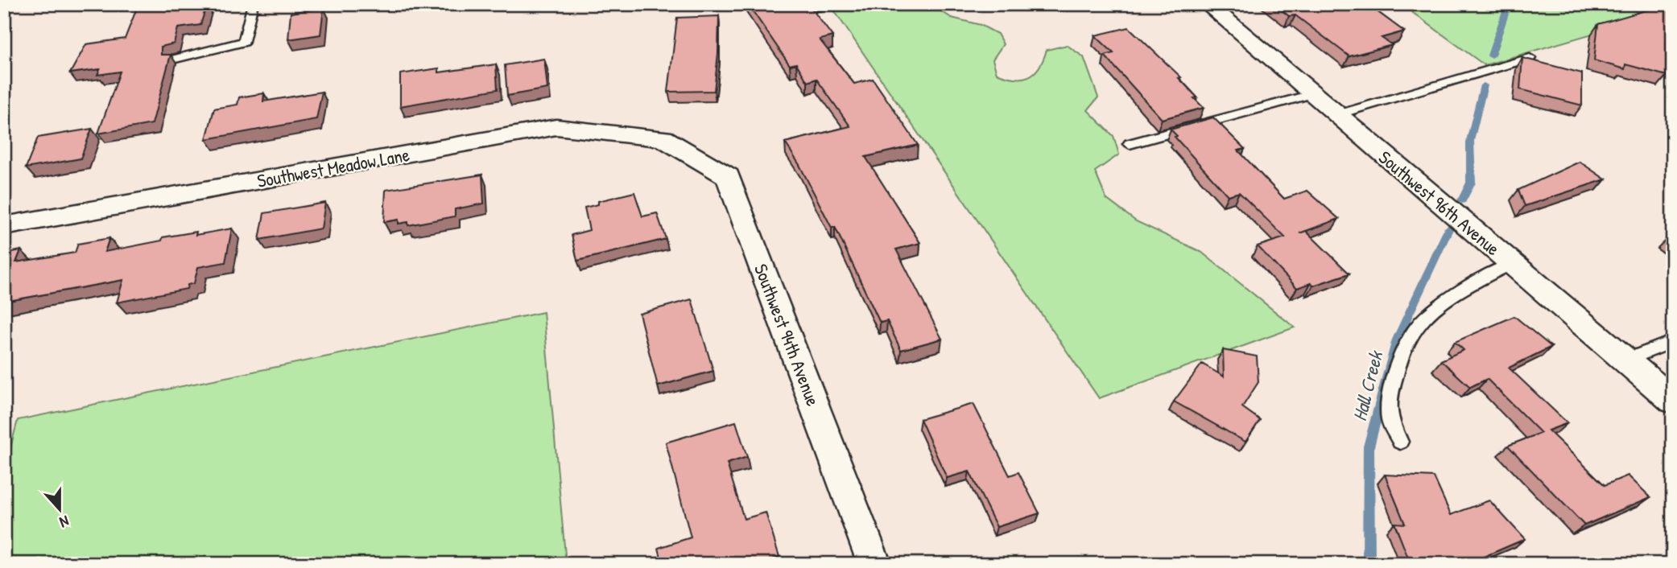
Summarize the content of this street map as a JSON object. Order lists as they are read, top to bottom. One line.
{"streets":{"street":["Southwest Meadow Lane","Southwest 96th Avenue","Southwest 94th Avenue"]},"crossings":[["Southwest Meadow Lane","Southwest 94th Avenue"]],"water":["Hall Creek"],"north":"bottom"}
